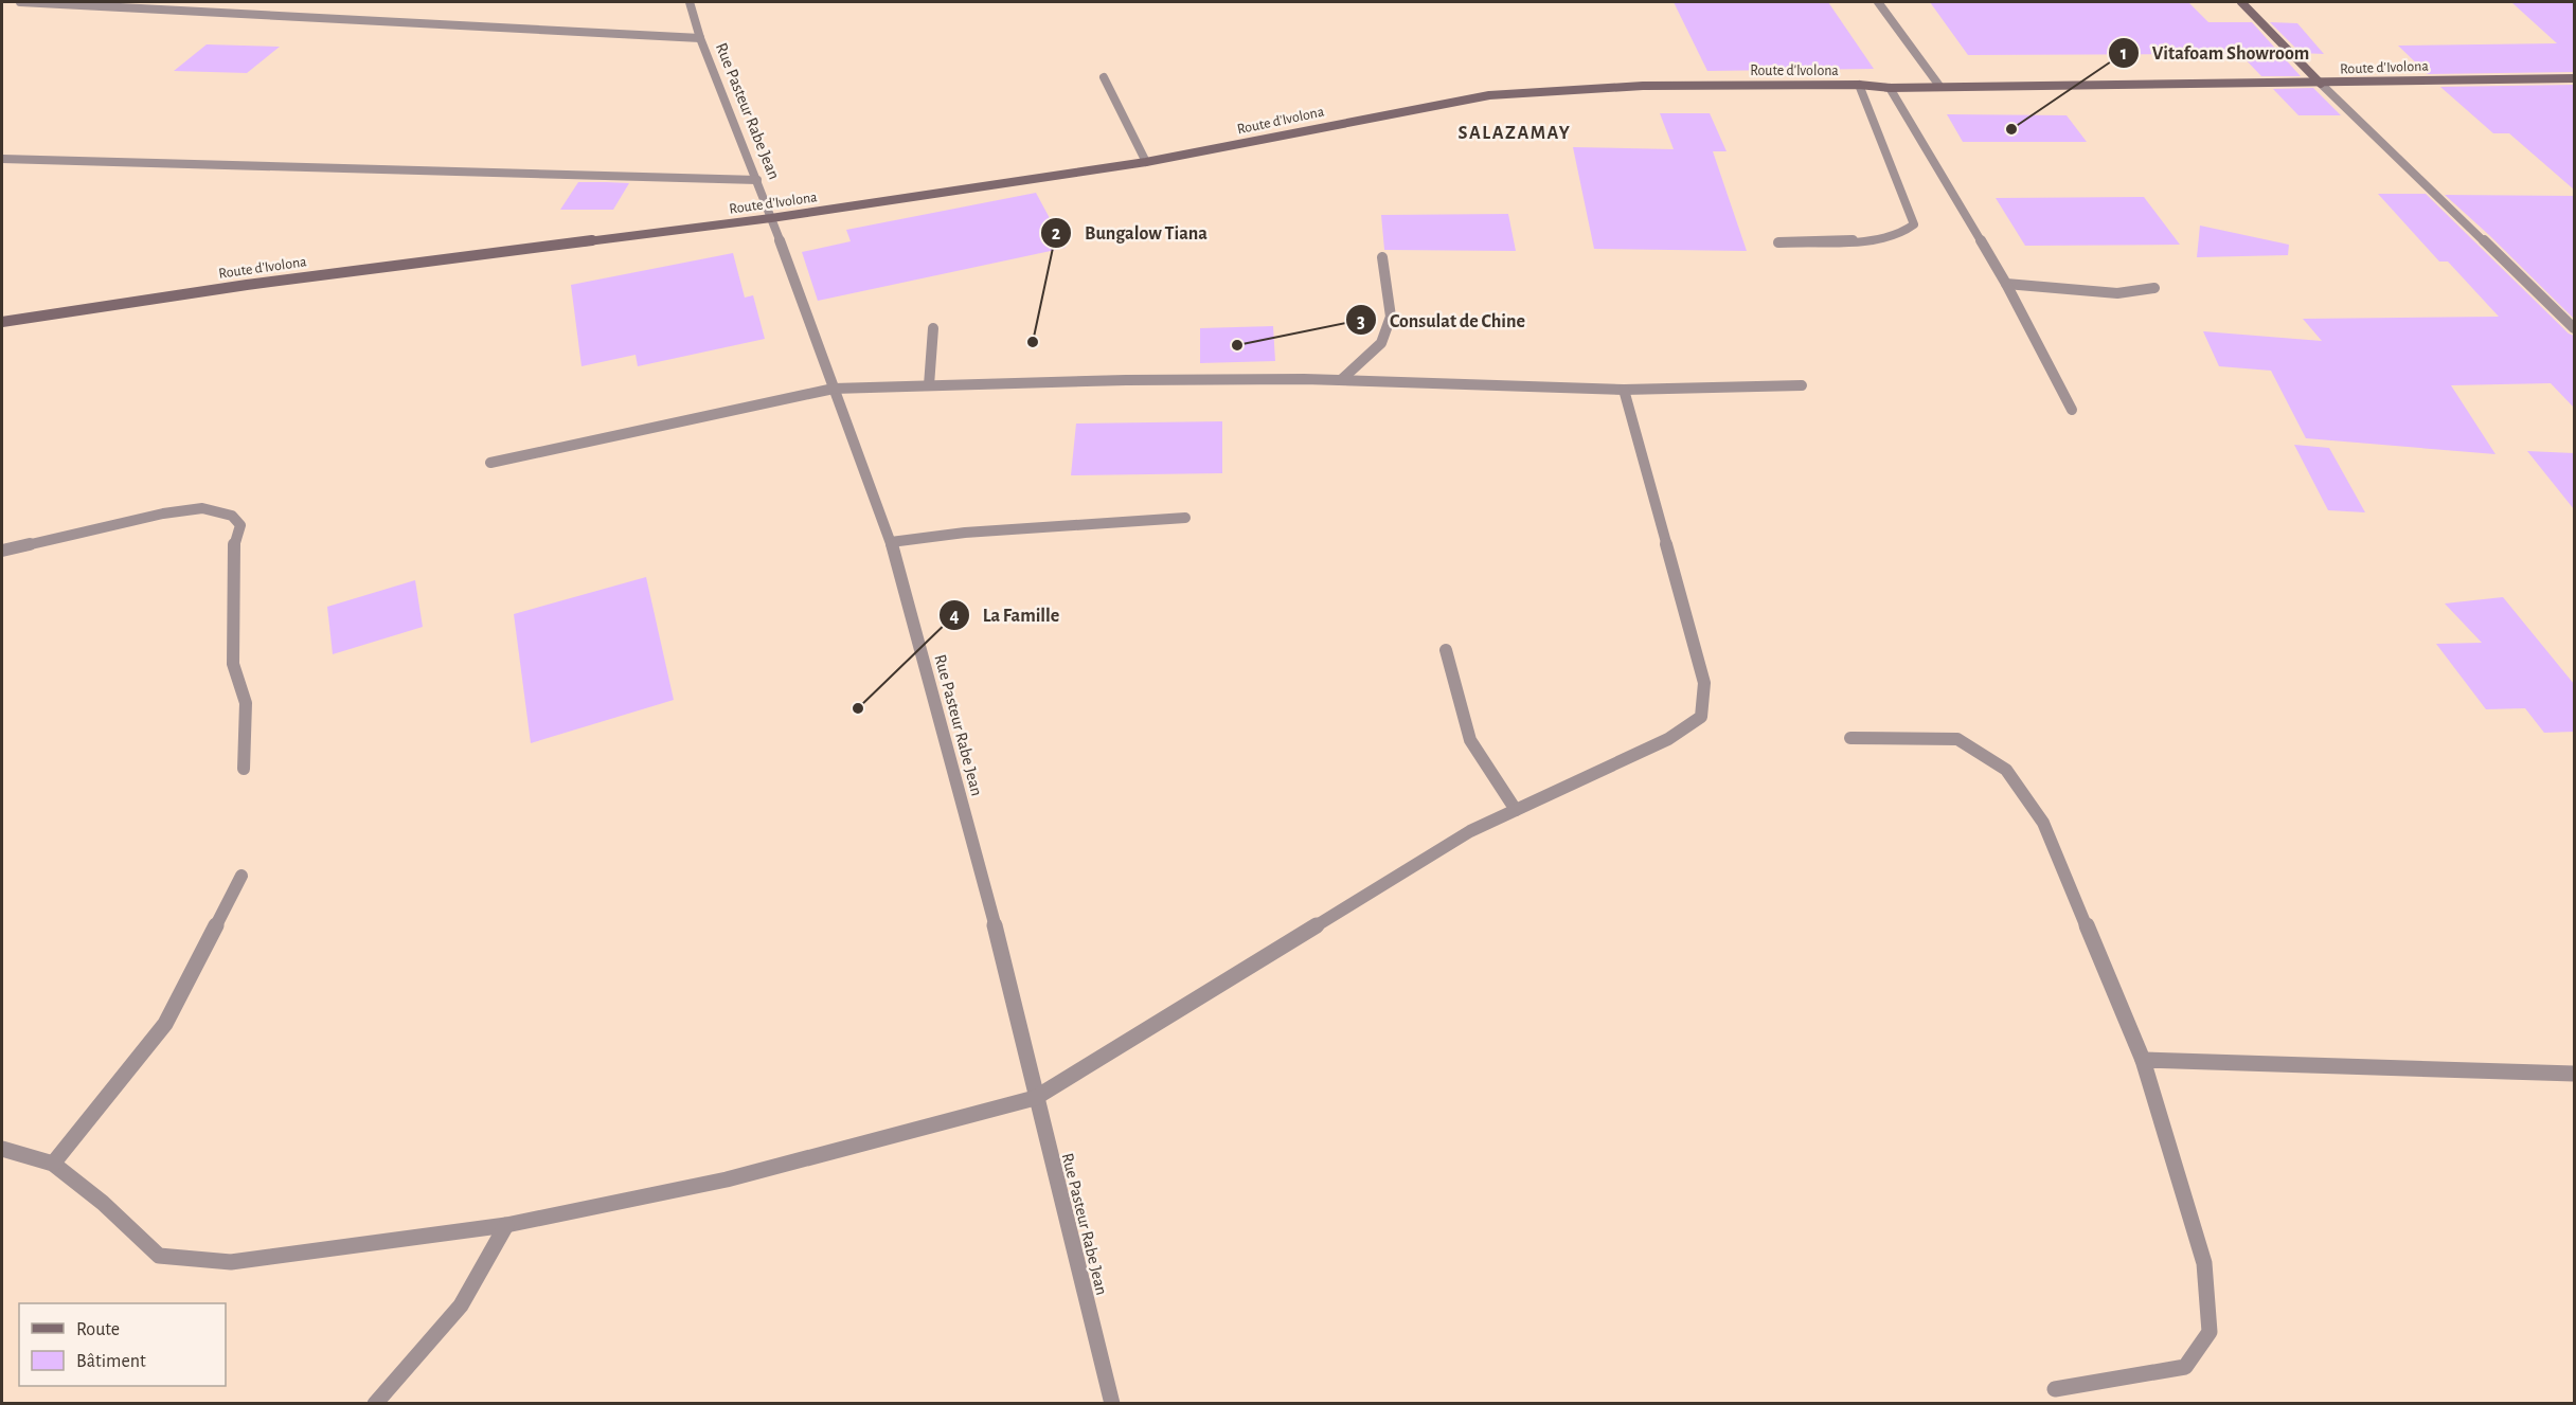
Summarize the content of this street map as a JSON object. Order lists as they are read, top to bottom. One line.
{"streets":{"main road":["Route d'Ivolona"],"street":["Rue Pasteur Rabe Jean"]},"crossings":[["Route d'Ivolona","Rue Pasteur Rabe Jean"]],"districts":["SALAZAMAY"],"places":["Vitafoam Showroom","Bungalow Tiana","Consulat de Chine","La Famille"],"legend":["Route","Bâtiment"]}
